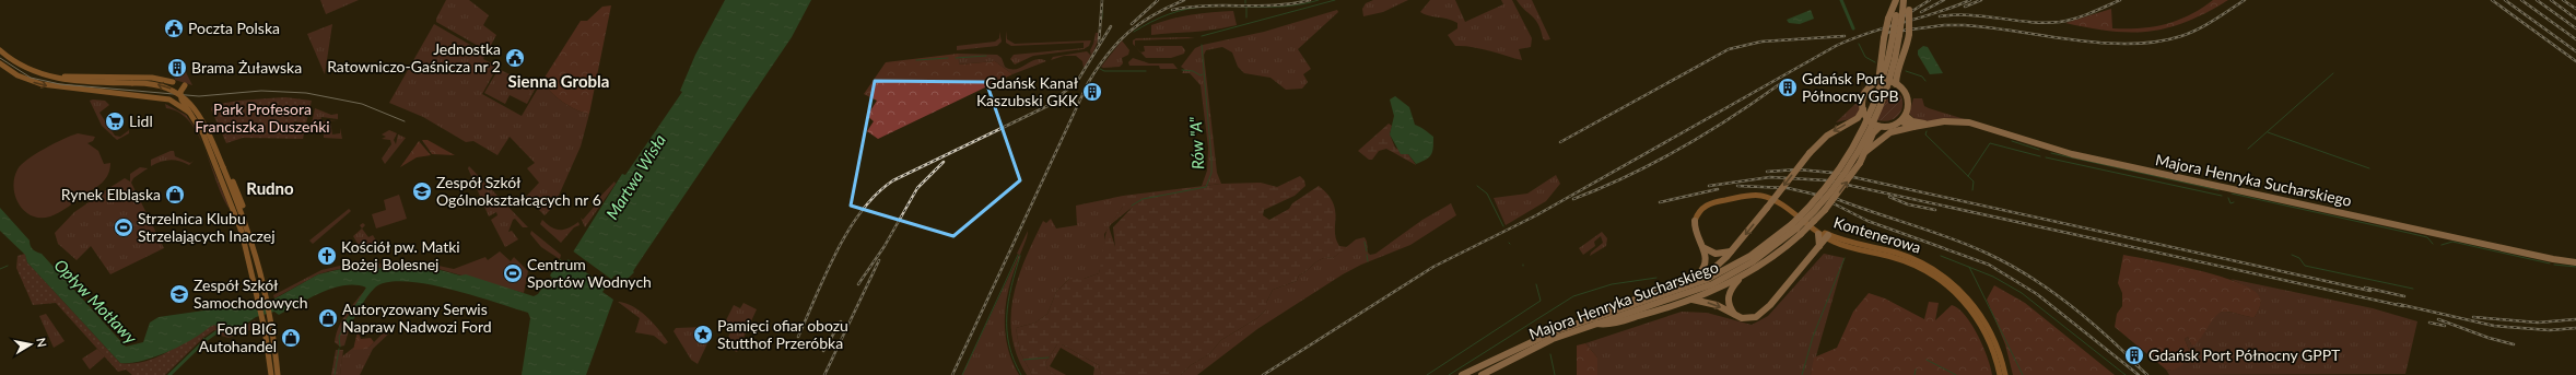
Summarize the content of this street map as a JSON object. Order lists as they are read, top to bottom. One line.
{"streets":{"highway":["Majora Henryka Sucharskiego"],"main road":["Kontenerowa"]},"districts":["Sienna Grobla","Rudno"],"water":["Rów \"A\"","Martwa Wisła","Opływ Motławy"],"parks":["Park Profesora Franciszka Duszeńki"],"places":{"public building":["Poczta Polska","Jednostka Ratowniczo-Gaśnicza nr 2"],"building":["Brama Żuławska","Gdańsk Port Północny GPB","Gdańsk Kanał Kaszubski GKK","Gdańsk Port Północny GPPT"],"supermarket":["Lidl"],"school or university":["Zespół Szkół Ogólnokształcących nr 6","Zespół Szkół Samochodowych"],"shop":["Rynek Elbląska","Autoryzowany Serwis Napraw Nadwozi Ford","Ford BIG Autohandel"],"sports":["Strzelnica Klubu Strzelających Inaczej","Centrum Sportów Wodnych"],"church":["Kościół pw. Matki Bożej Bolesnej"],"place":["Pamięci ofiar obozu Stutthof Przeróbka"]},"north":"right"}
